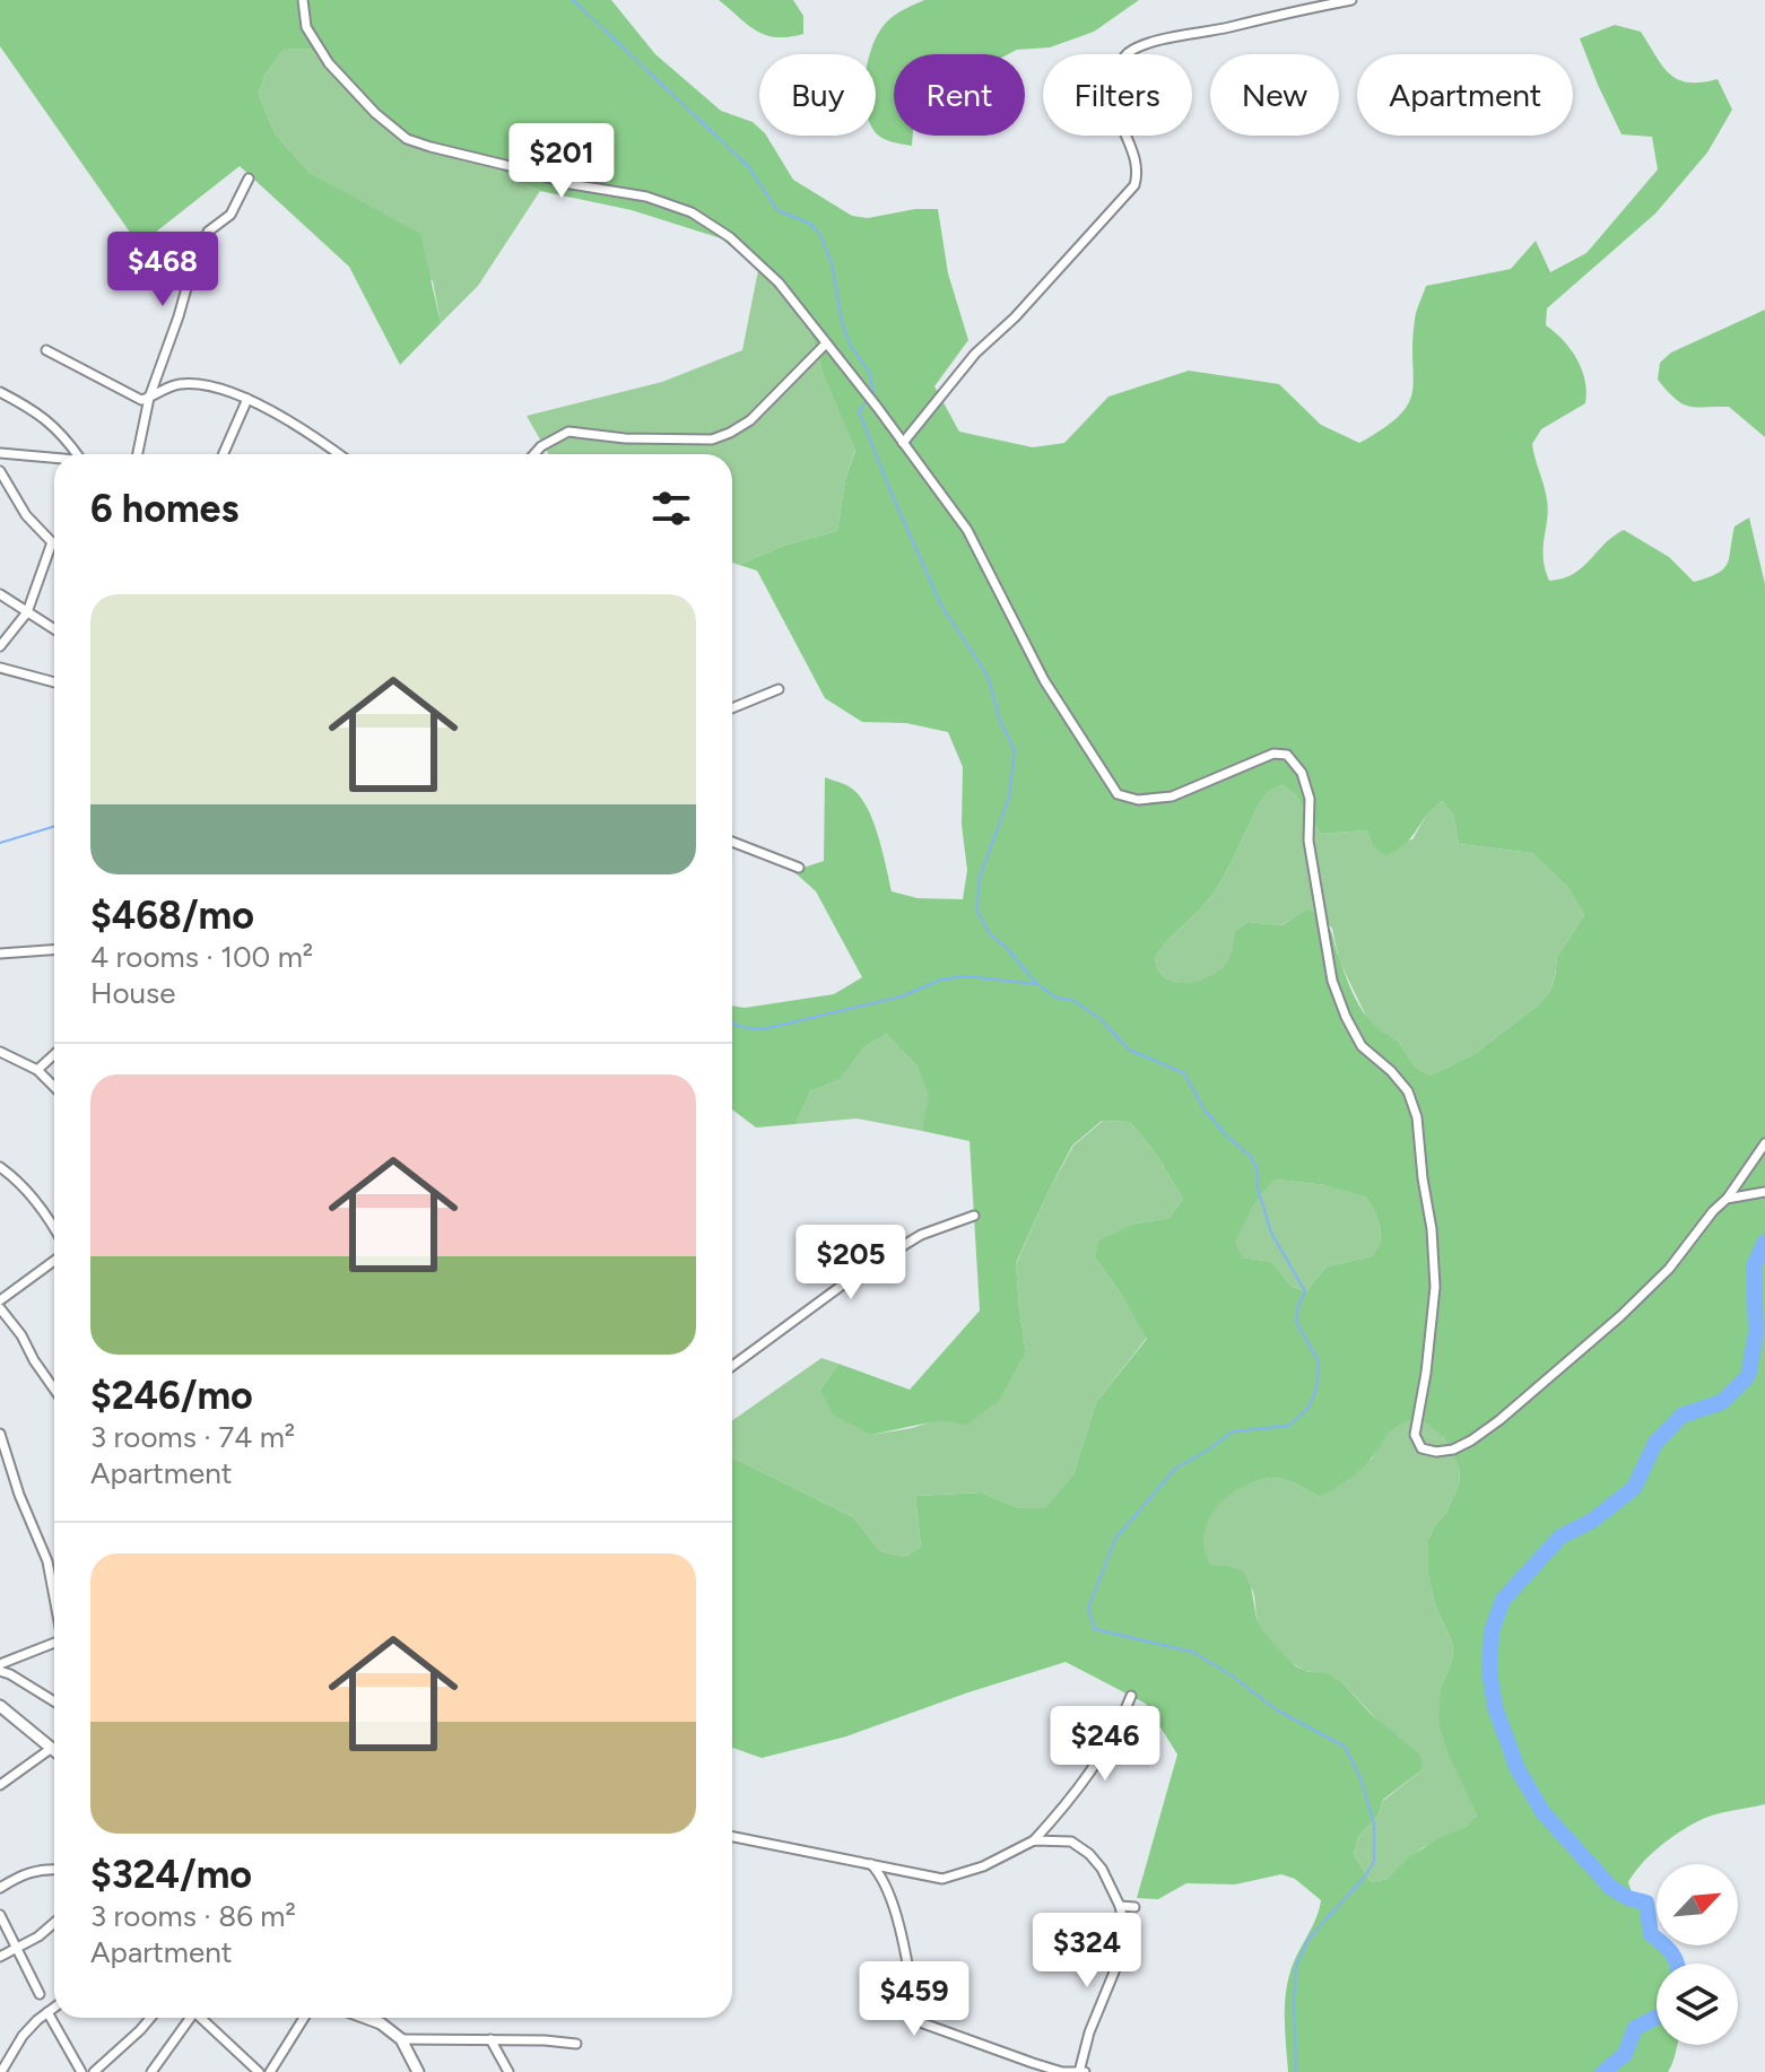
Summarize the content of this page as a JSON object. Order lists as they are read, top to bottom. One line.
{"north":"top right","page":{"chip":["Buy","Rent","Filters","New","Apartment"],"price":["$201","$468","$205","$246","$324","$459"],"heading":"6 homes","list":[{"name":"$468/mo","note":"4 rooms · 100 m² · House"},{"name":"$246/mo","note":"3 rooms · 74 m² · Apartment"},{"name":"$324/mo","note":"3 rooms · 86 m² · Apartment"}]}}
